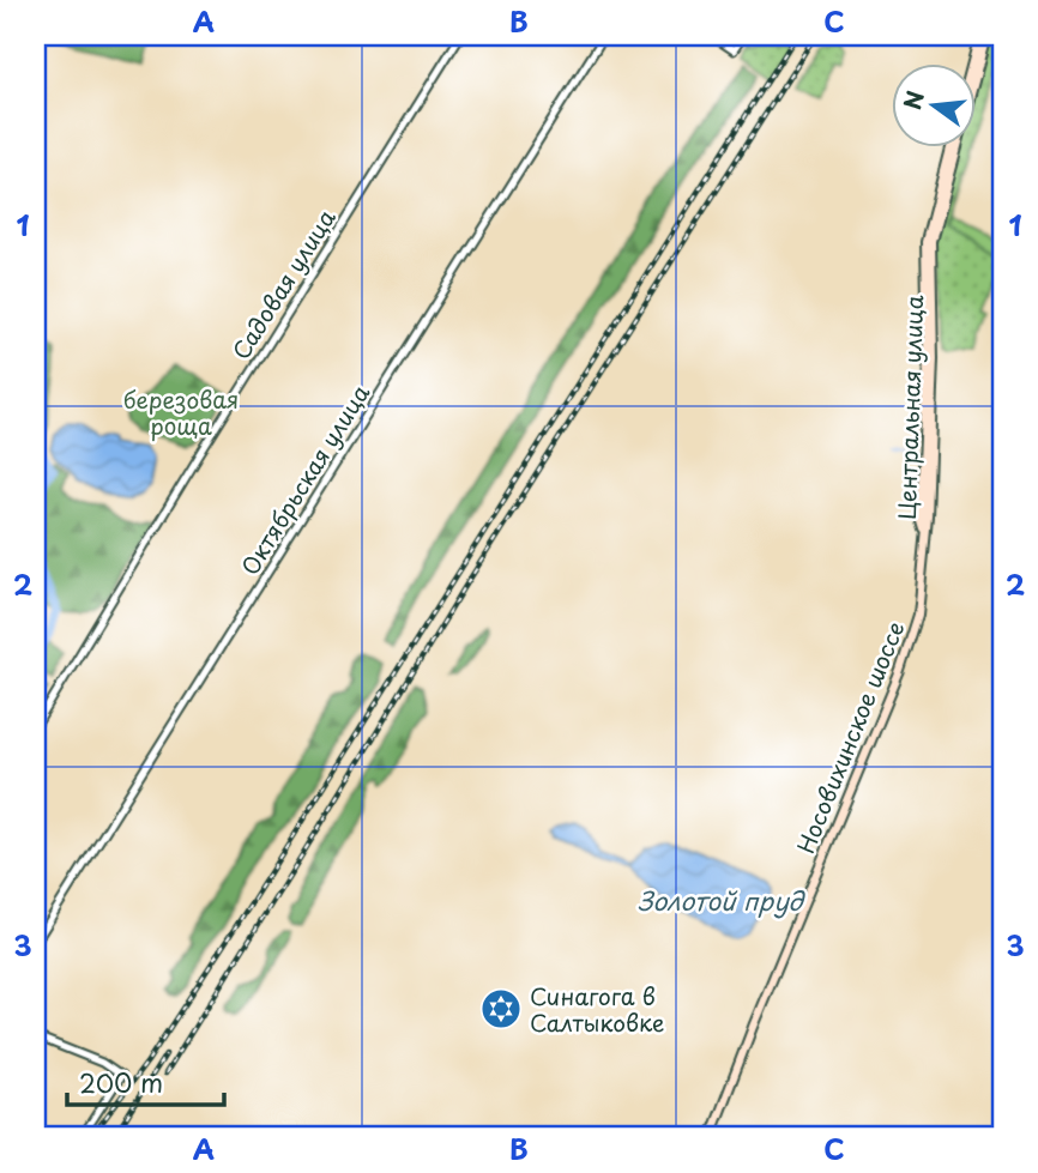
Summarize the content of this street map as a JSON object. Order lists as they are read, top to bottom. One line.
{"streets":{"main road":["Центральная улица","Носовихинское шоссе"],"street":["Садовая улица","Октябрьская улица"]},"crossings":[["Центральная улица","Носовихинское шоссе"]],"water":["Золотой пруд"],"parks":["березовая роща"],"places":{"synagogue":["Синагога в Салтыковке"]},"scale_bar":"200 m","north":"left","grid":{"columns":["A","B","C"],"rows":["1","2","3"]}}
